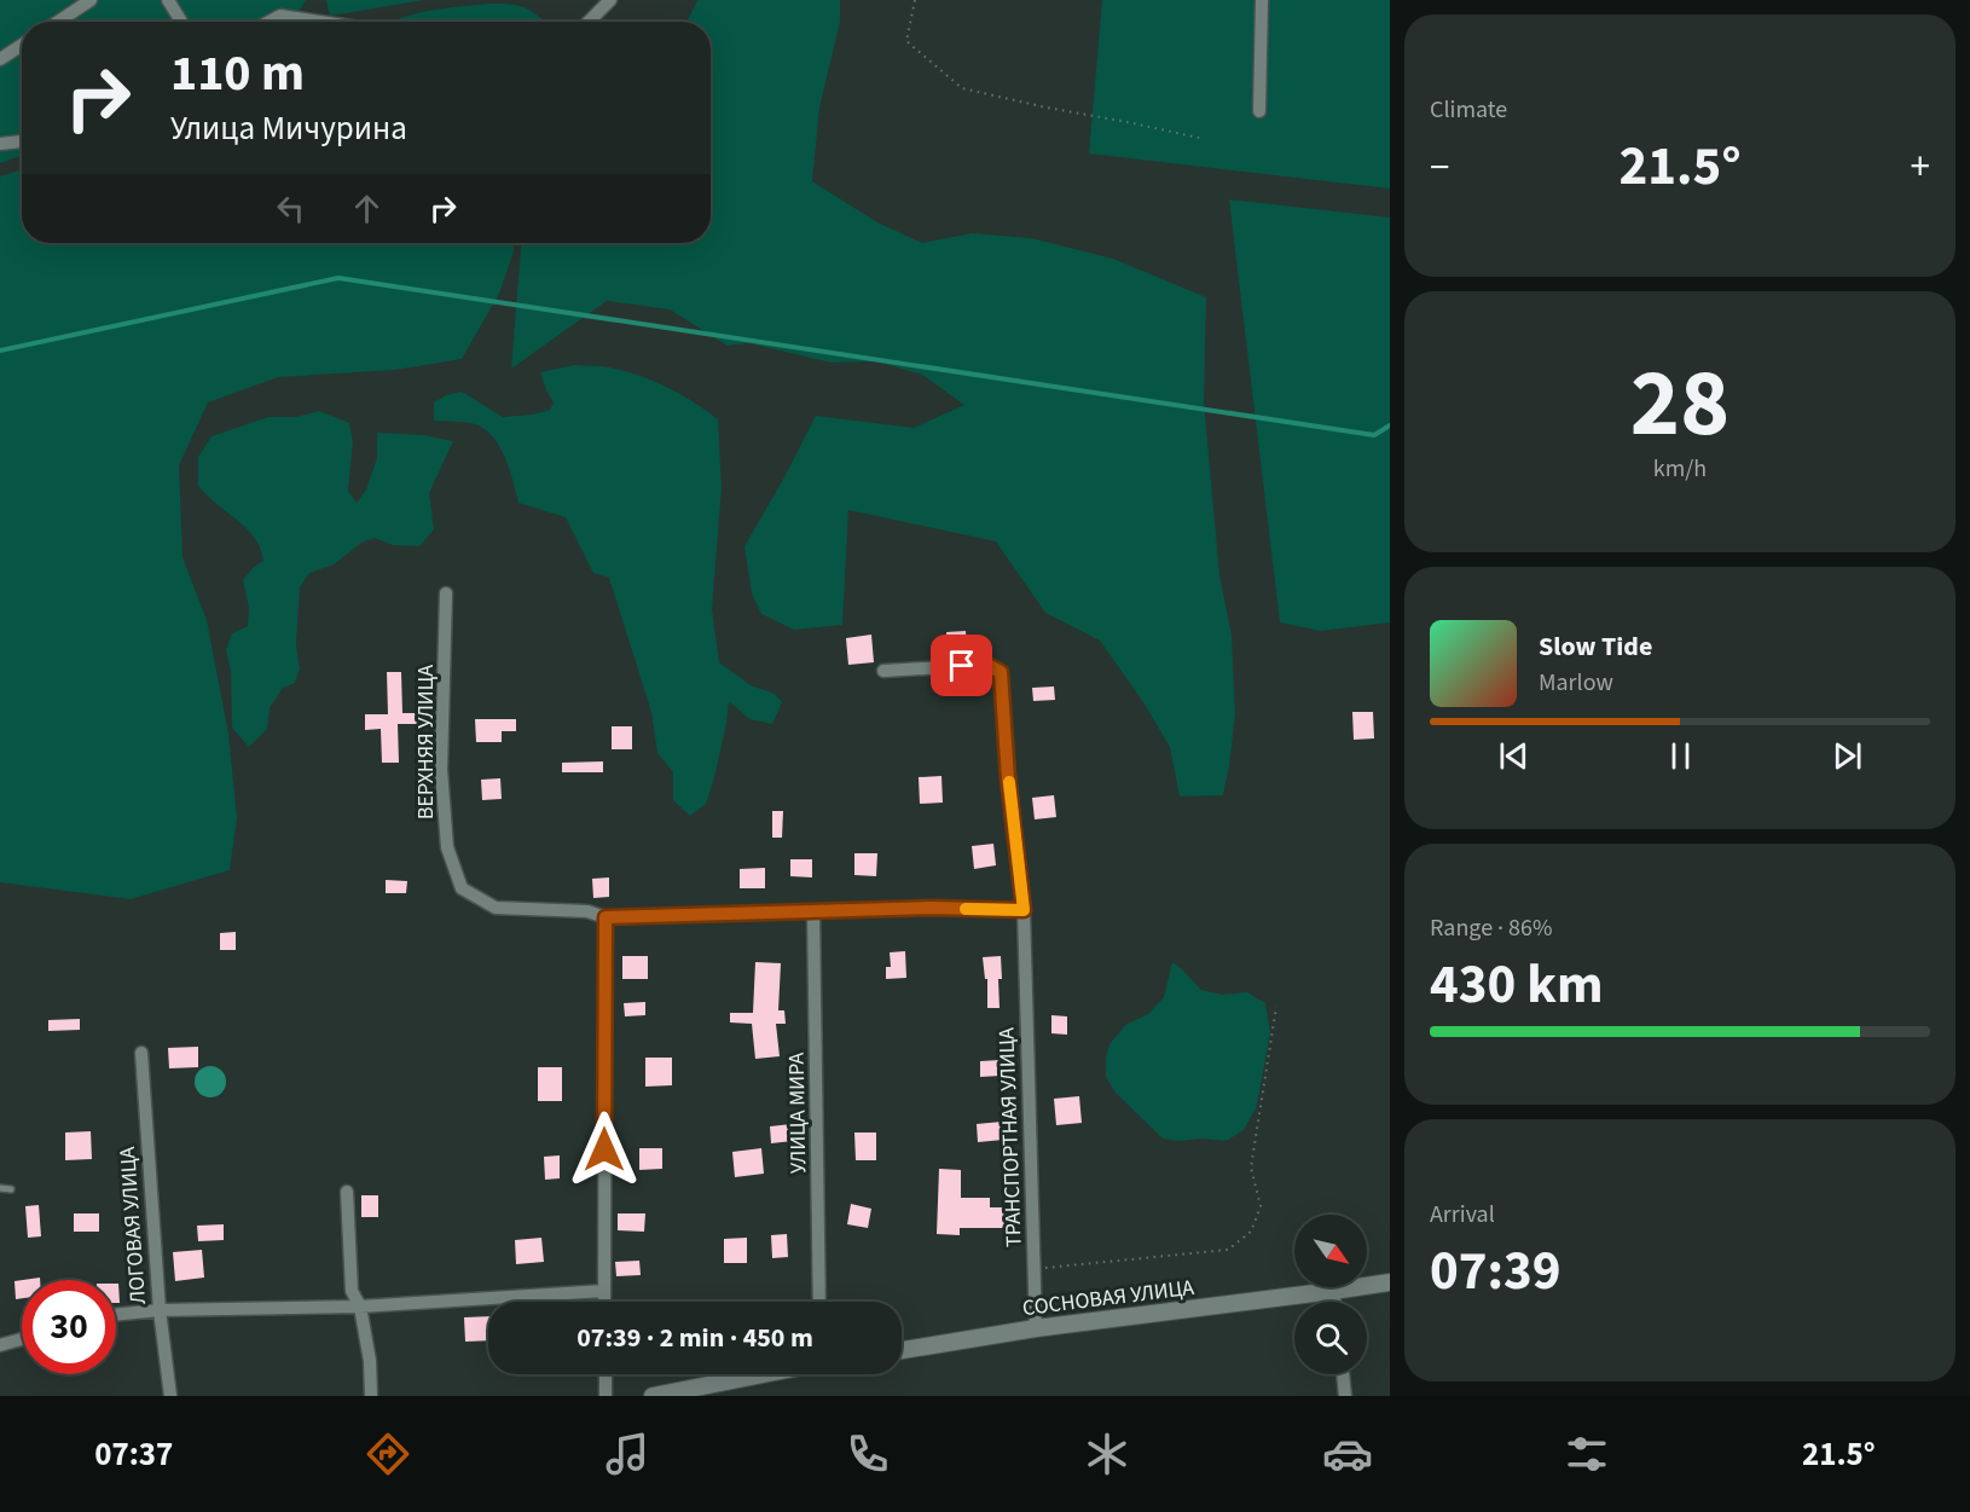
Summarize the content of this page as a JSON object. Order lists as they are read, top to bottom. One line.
{"streets":{"street":["ВЕРХНЯЯ УЛИЦА","УЛИЦА МИРА","ТРАНСПОРТНАЯ УЛИЦА","ЛОГОВАЯ УЛИЦА","СОСНОВАЯ УЛИЦА"]},"north":"bottom right","page":{"tile":["Climate",["28","km/h"],["Range · 86%","430 km"],["Arrival","07:39"]],"turn":["110 m","Улица Мичурина"],"heat":["−","21.5°","+"],"song":["Slow Tide","Marlow"],"limit":"30","trip":"07:39 · 2 min · 450 m","tabs":["07:37","21.5°"]}}
